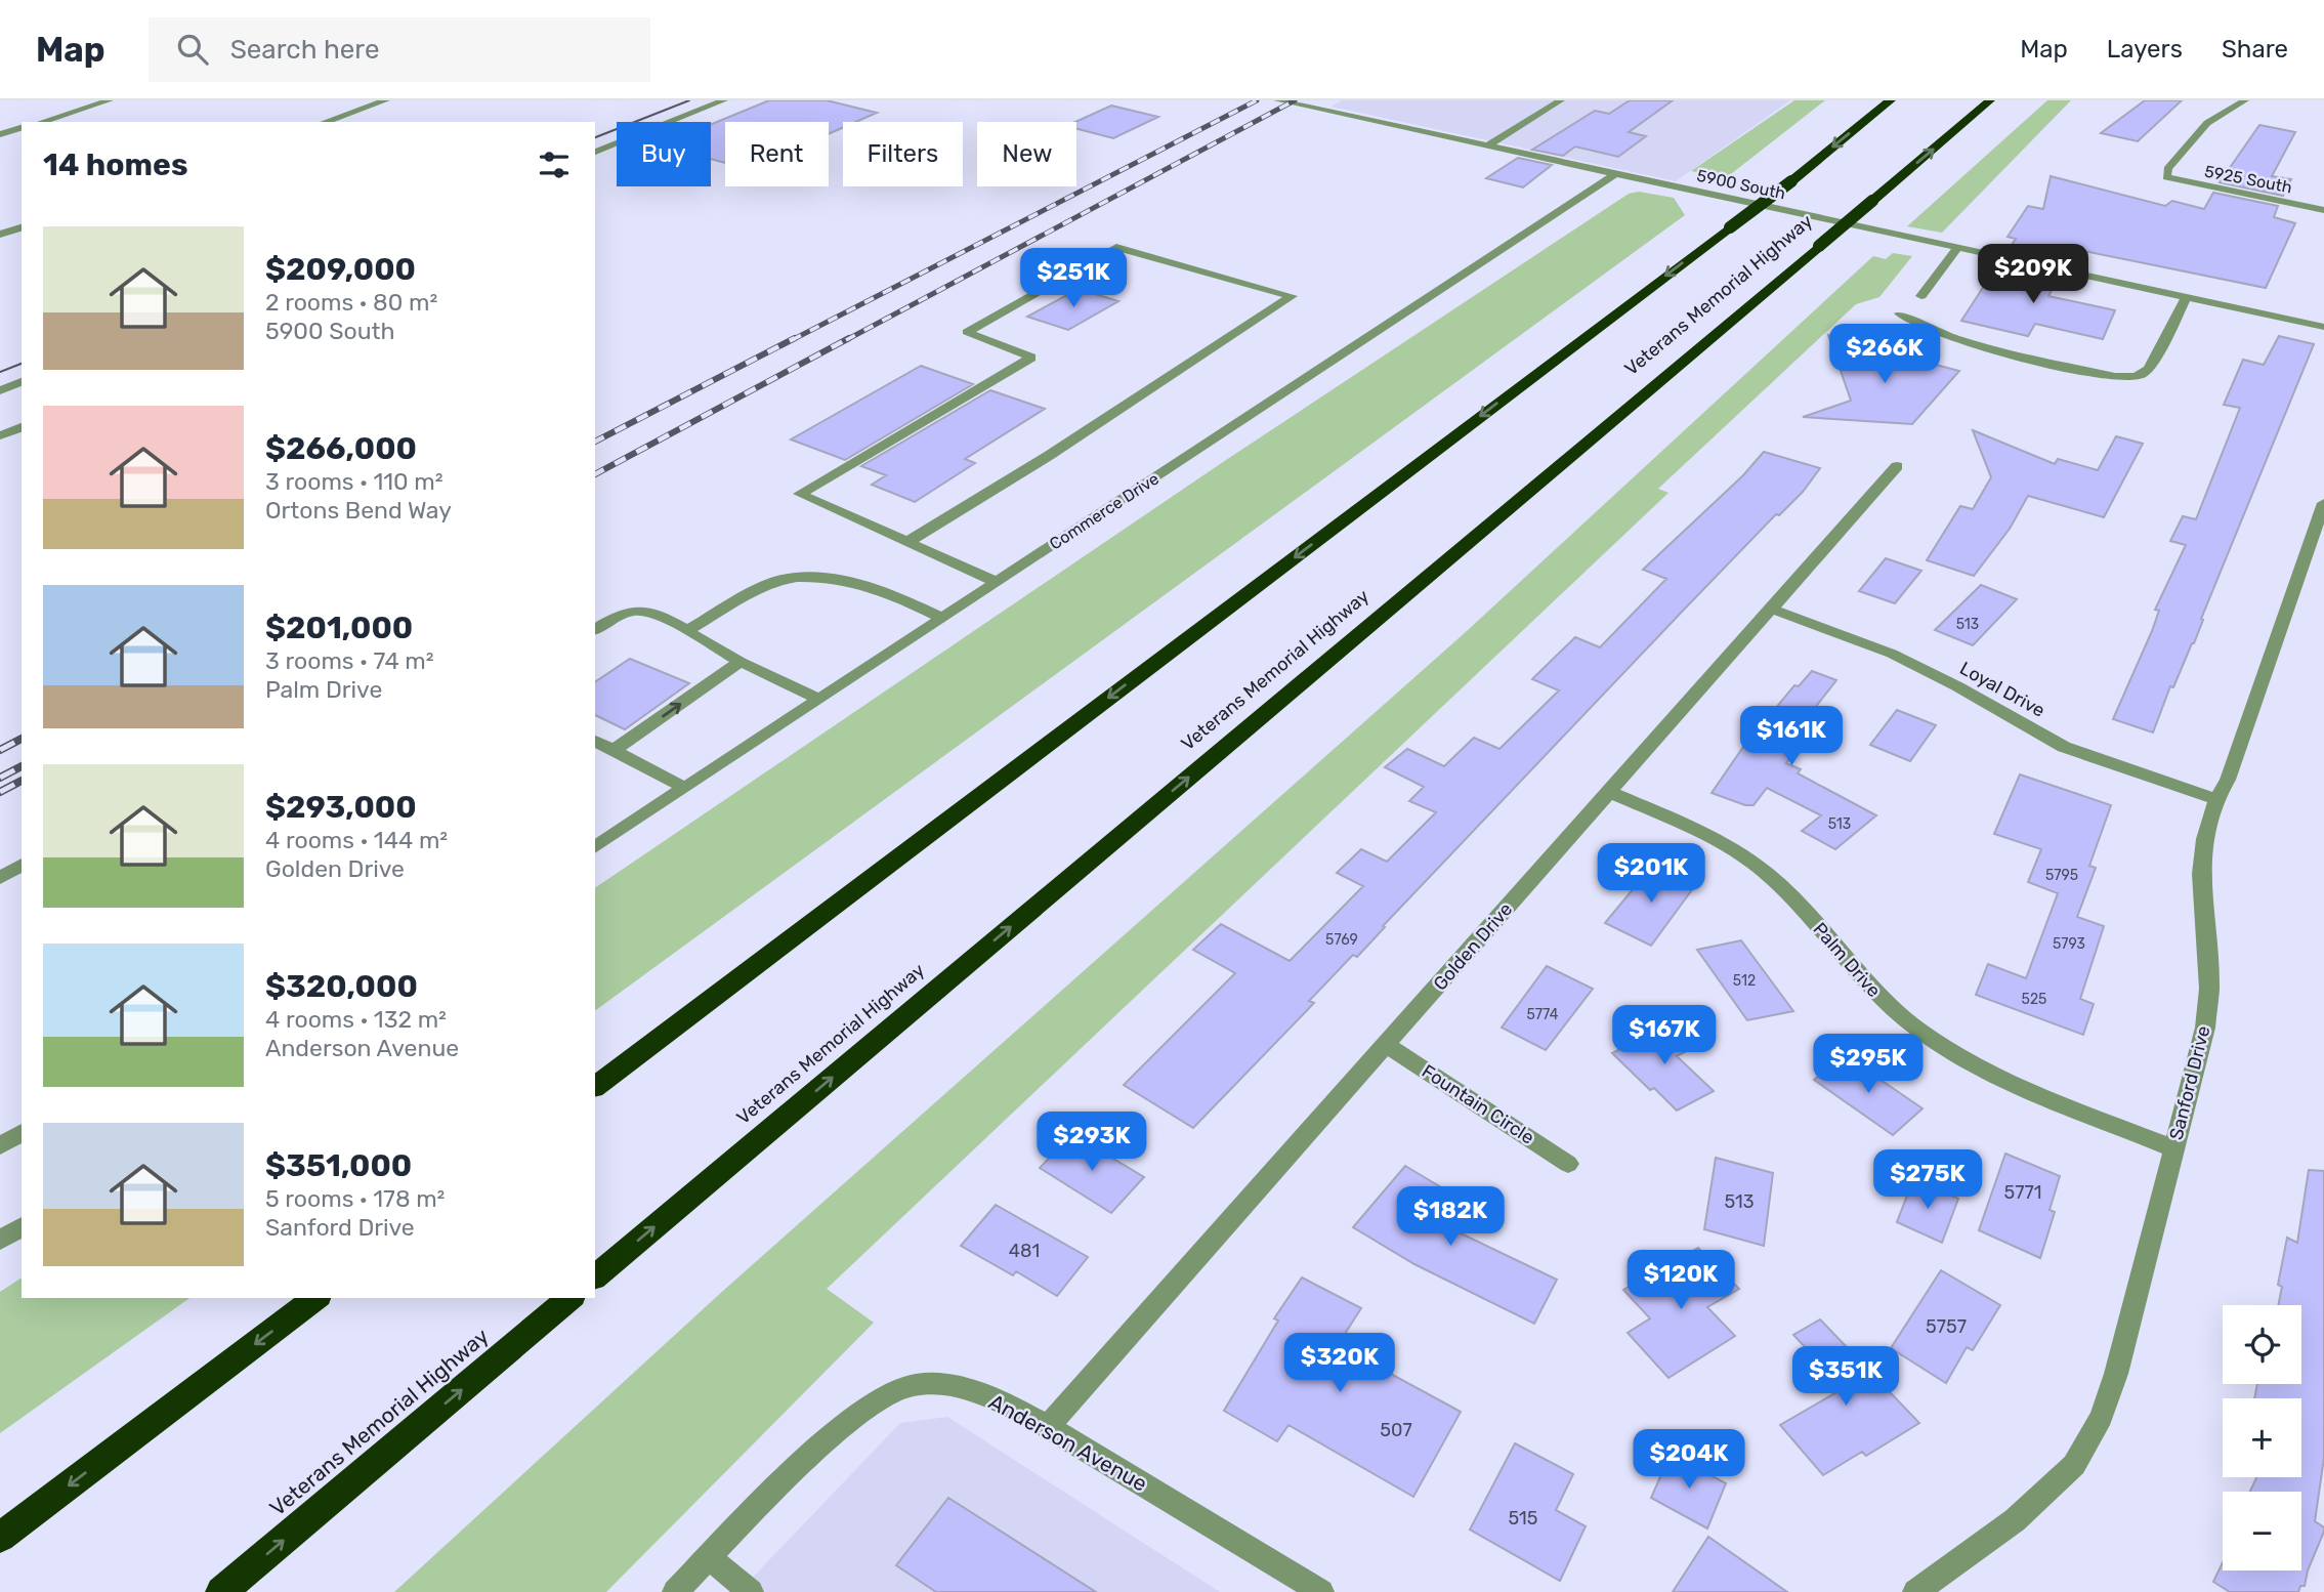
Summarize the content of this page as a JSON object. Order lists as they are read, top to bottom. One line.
{"streets":{"highway":["Veterans Memorial Highway"],"street":["5925 South","5900 South","Commerce Drive","Loyal Drive","Golden Drive","Palm Drive","Sanford Drive","Fountain Circle","Anderson Avenue"]},"crossings":[["5900 South","Commerce Drive"],["Loyal Drive","Golden Drive"],["Loyal Drive","Sanford Drive"],["Golden Drive","Palm Drive"],["Golden Drive","Fountain Circle"],["Golden Drive","Anderson Avenue"],["Palm Drive","Sanford Drive"]],"house_numbers":["513","513","5795","5769","5793","512","525","5774","5771","513","481","5757","507","515"],"page":{"header":"Map","search":"Search here","nav":["Map","Layers","Share"],"chip":["Buy","Rent","Filters","New"],"heading":"14 homes","list":[{"name":"$209,000","note":"2 rooms · 80 m² · 5900 South"},{"name":"$266,000","note":"3 rooms · 110 m² · Ortons Bend Way"},{"name":"$201,000","note":"3 rooms · 74 m² · Palm Drive"},{"name":"$293,000","note":"4 rooms · 144 m² · Golden Drive"},{"name":"$320,000","note":"4 rooms · 132 m² · Anderson Avenue"},{"name":"$351,000","note":"5 rooms · 178 m² · Sanford Drive"}],"price":["$209K","$251K","$266K","$161K","$201K","$167K","$295K","$293K","$275K","$182K","$120K","$320K","$351K","$204K"],"map_buttons":["+","−"]}}
